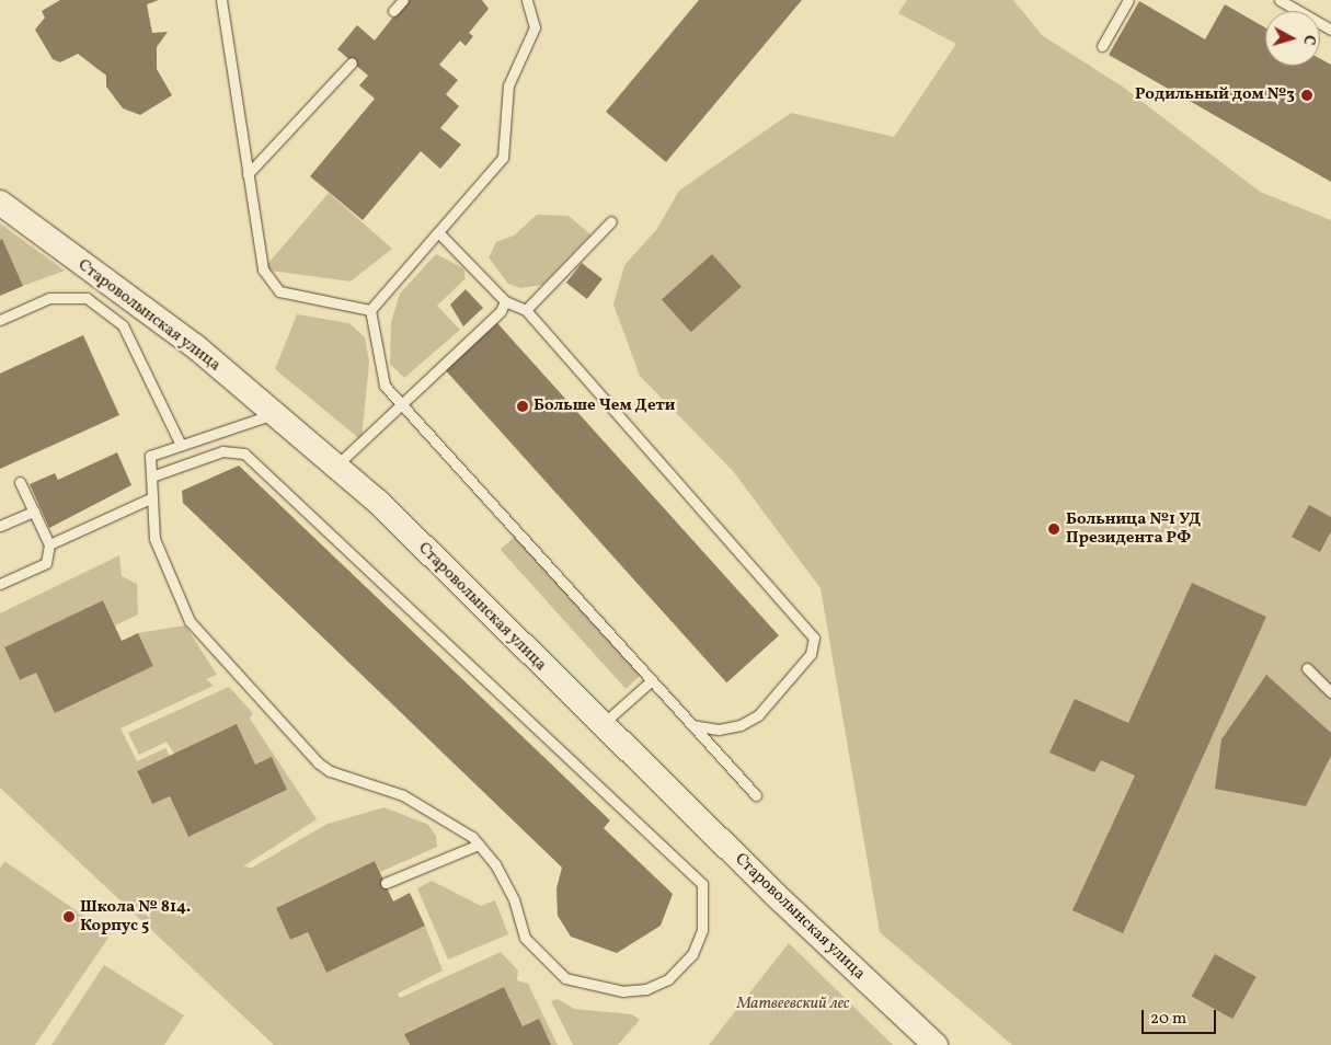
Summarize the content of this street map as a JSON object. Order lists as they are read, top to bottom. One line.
{"streets":{"street":["Староволынская улица"]},"parks":["Матвеевский лес"],"places":["Родильный дом №3","Больше Чем Дети","Больница №1 УД Президента РФ","Школа № 814. Корпус 5"],"scale_bar":"20 m","north":"right"}
